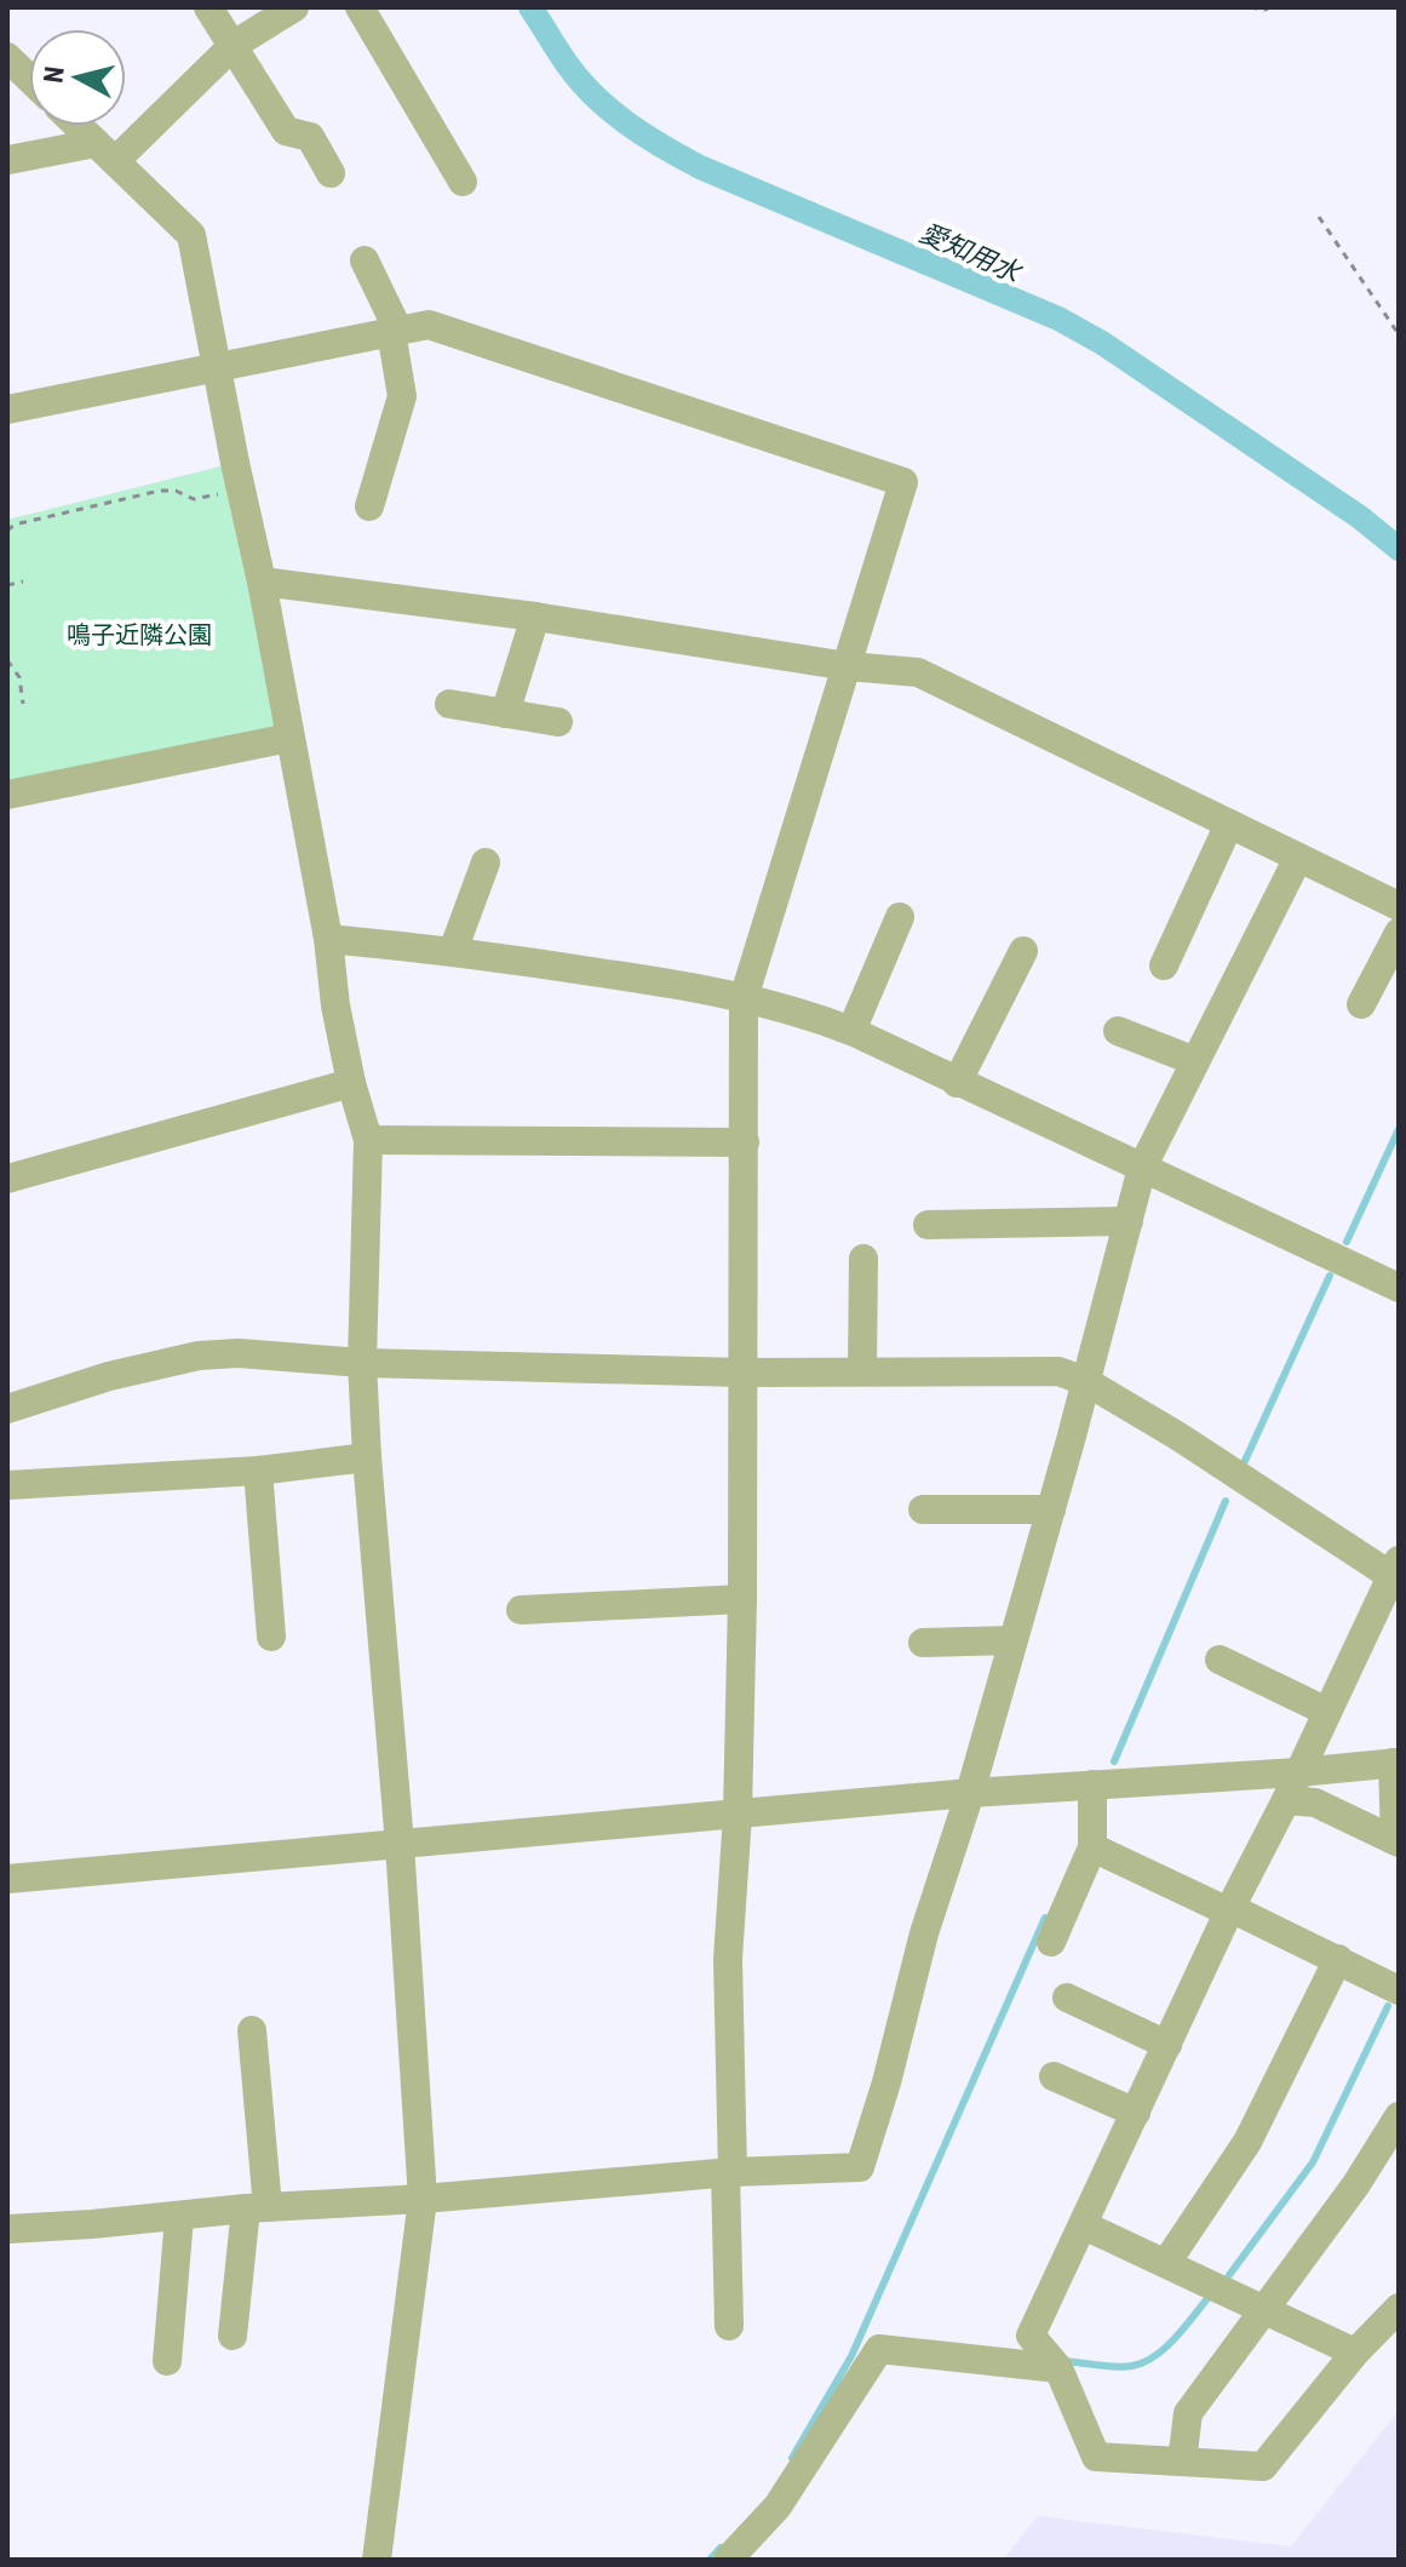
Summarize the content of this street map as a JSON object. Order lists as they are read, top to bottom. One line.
{"water":["愛知用水"],"parks":["鳴子近隣公園"],"north":"left"}
